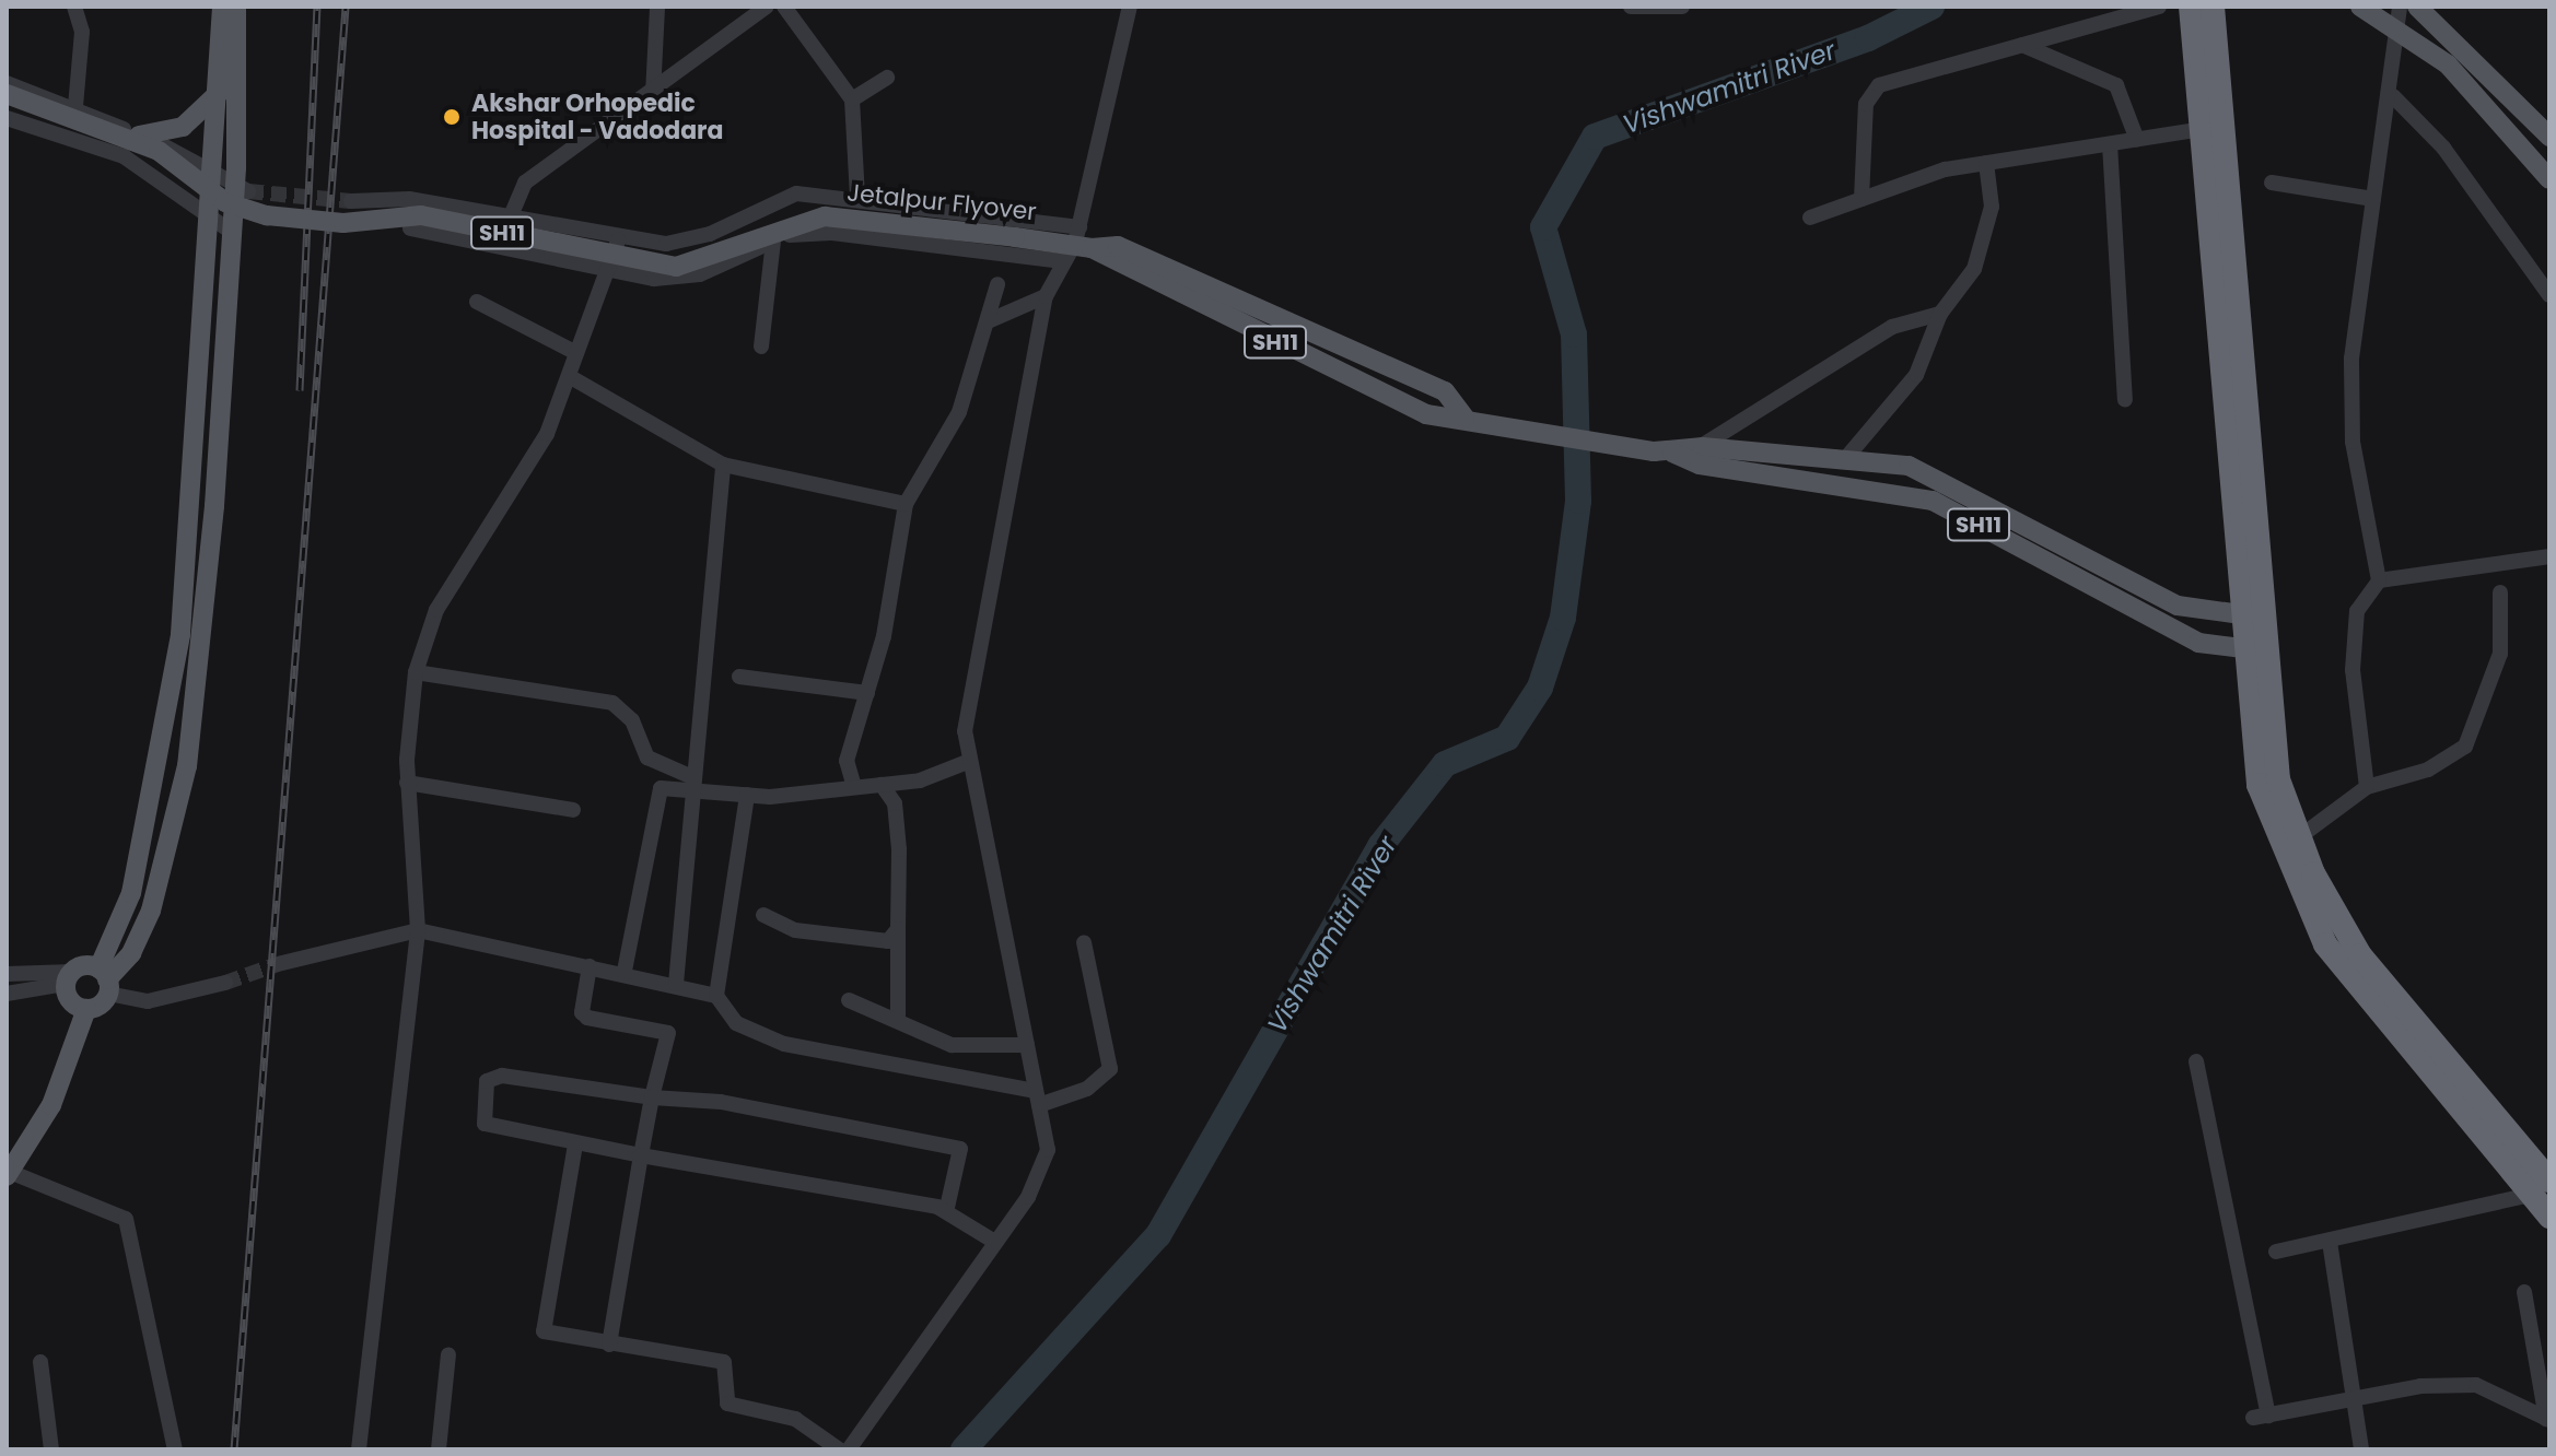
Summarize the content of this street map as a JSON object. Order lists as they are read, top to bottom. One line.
{"streets":{"main road":["Jetalpur Flyover","SH11"]},"crossings":[["Jetalpur Flyover","SH11"]],"water":["Vishwamitri River"],"places":["Akshar Orhopedic Hospital - Vadodara"]}
